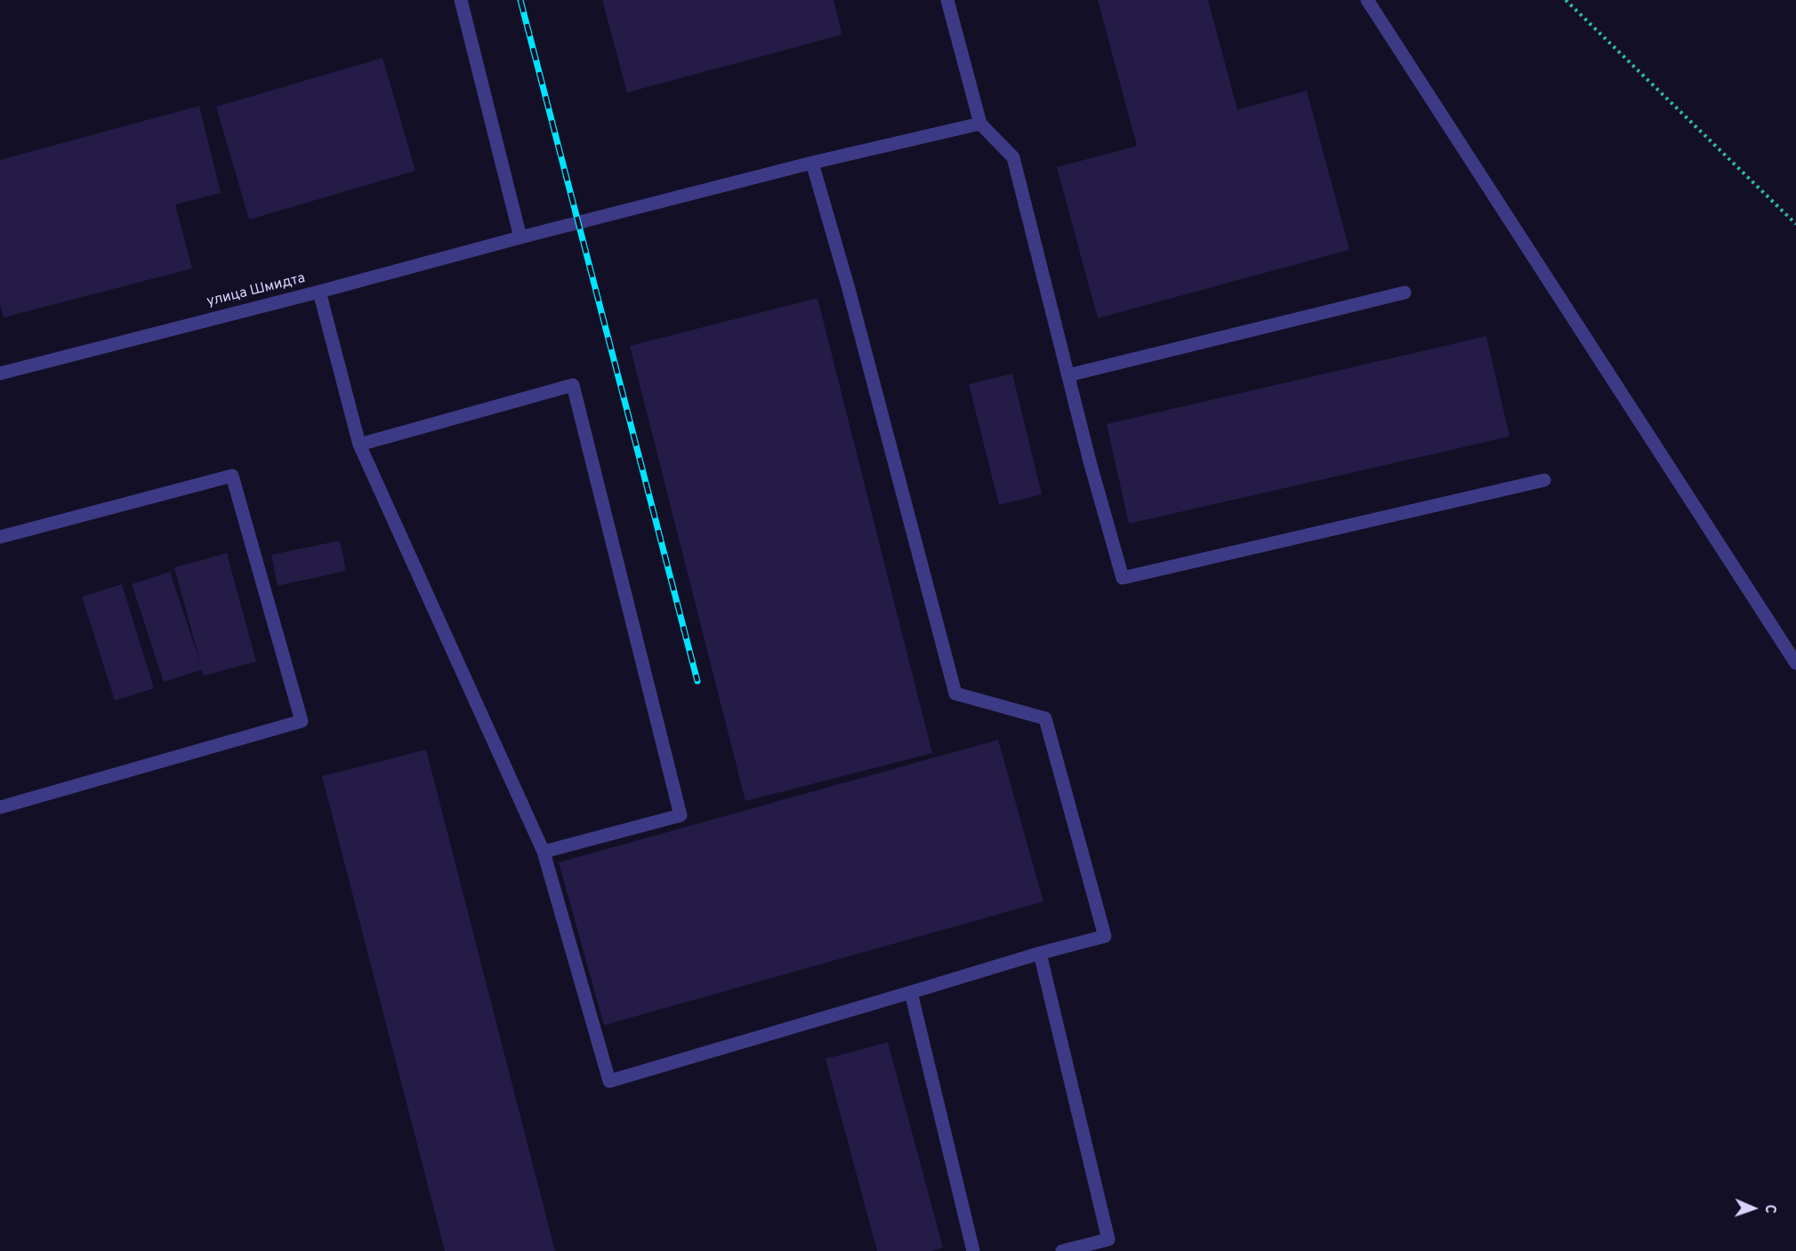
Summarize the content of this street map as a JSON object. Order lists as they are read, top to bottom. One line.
{"streets":{"street":["улица Шмидта"]},"north":"right"}
